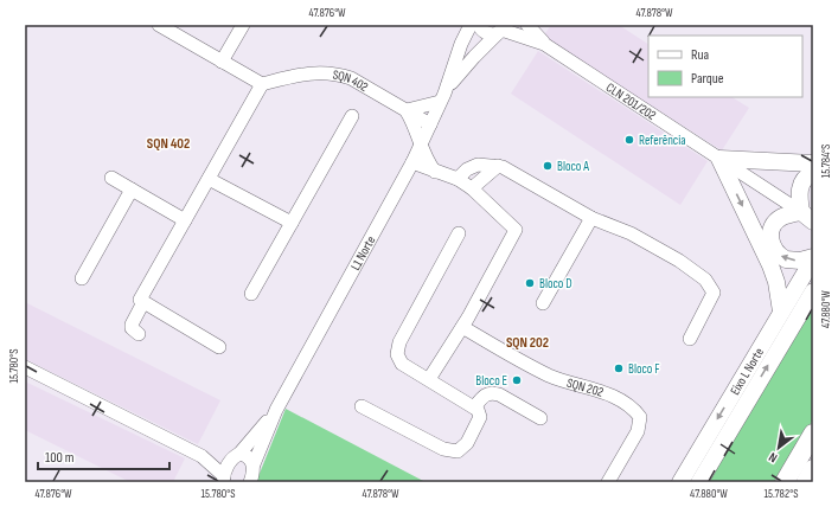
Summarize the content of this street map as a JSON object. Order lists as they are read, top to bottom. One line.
{"streets":{"main road":["Eixo L Norte"],"street":["SQN 402","CLN 201/202","L1 Norte","SQN 202"]},"crossings":[["SQN 402","L1 Norte"],["CLN 201/202","L1 Norte"]],"districts":["SQN 402","SQN 202"],"places":["Referência","Bloco A","Bloco D","Bloco F","Bloco E"],"legend":["Rua","Parque"],"scale_bar":"100 m","north":"bottom left","coordinates":["47.876°W","47.878°W","15.784°S","47.880°W","15.780°S","15.782°S"]}
